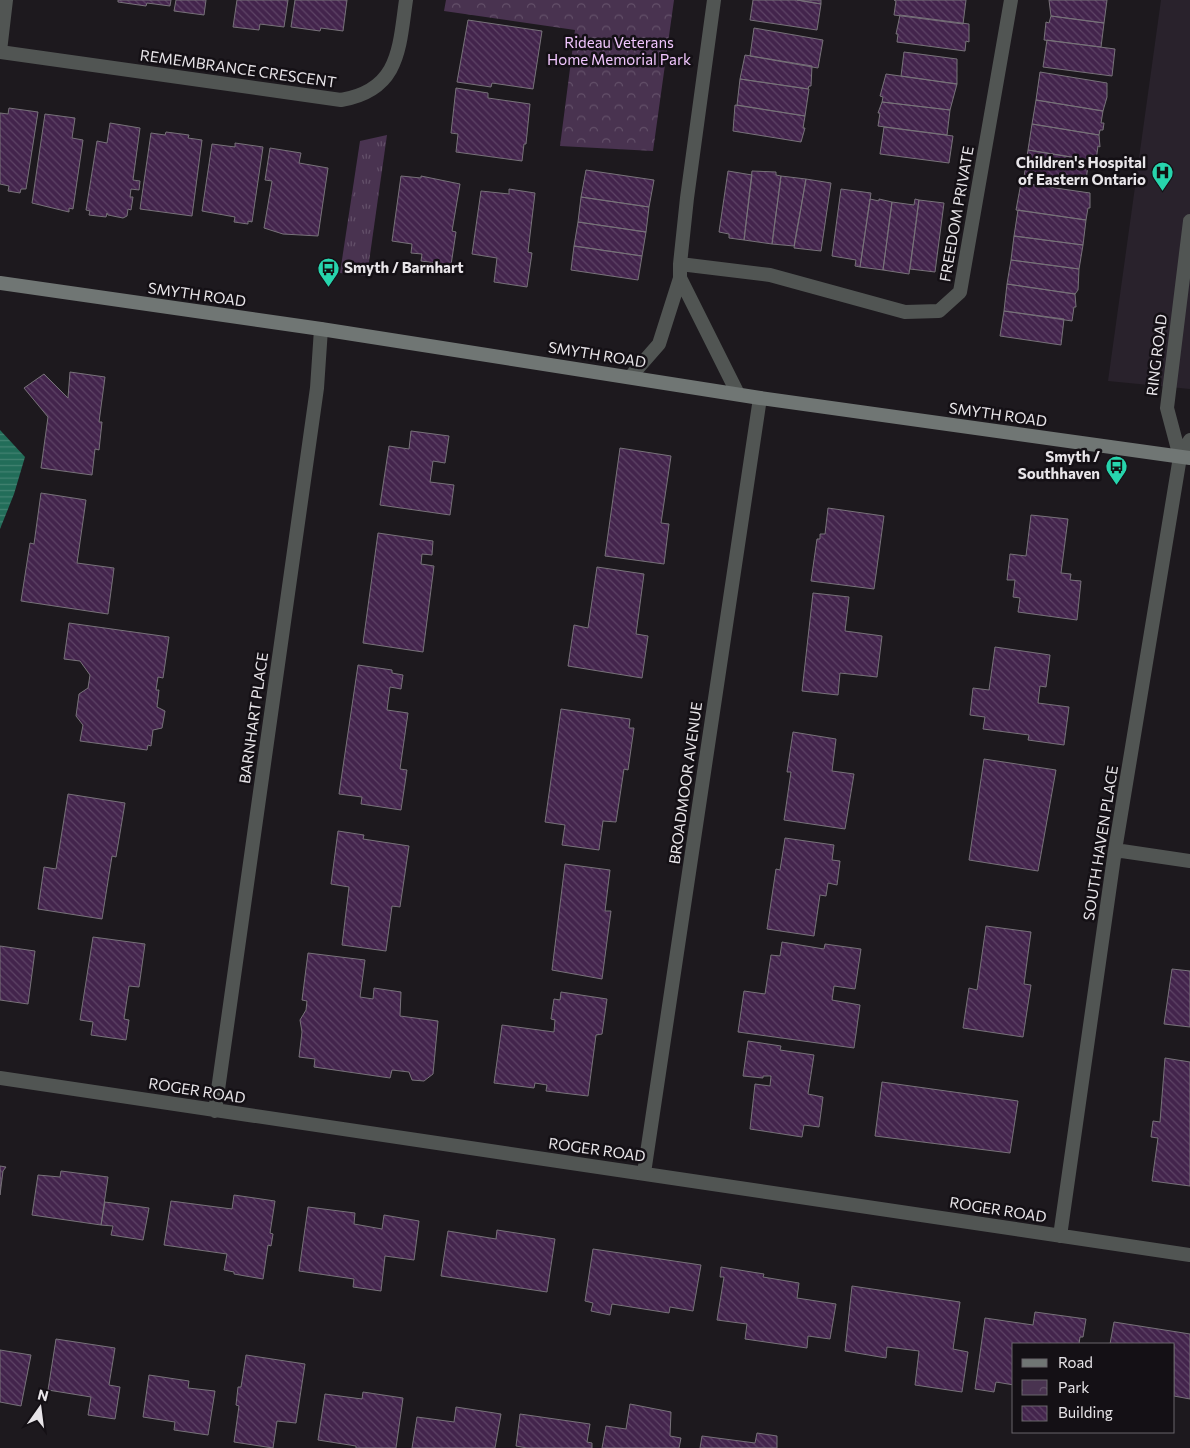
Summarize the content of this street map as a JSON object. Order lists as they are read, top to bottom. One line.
{"streets":{"main road":["SMYTH ROAD"],"street":["REMEMBRANCE CRESCENT","FREEDOM PRIVATE","RING ROAD","BARNHART PLACE","BROADMOOR AVENUE","SOUTH HAVEN PLACE","ROGER ROAD"]},"crossings":[["SMYTH ROAD","RING ROAD"],["SMYTH ROAD","BARNHART PLACE"],["SMYTH ROAD","BROADMOOR AVENUE"],["SMYTH ROAD","SOUTH HAVEN PLACE"],["RING ROAD","SOUTH HAVEN PLACE"],["BARNHART PLACE","ROGER ROAD"],["BROADMOOR AVENUE","ROGER ROAD"],["SOUTH HAVEN PLACE","ROGER ROAD"]],"parks":["Rideau Veterans Home Memorial Park"],"places":{"hospital":["Children's Hospital of Eastern Ontario"],"bus stop":["Smyth / Barnhart","Smyth / Southhaven"]},"legend":["Road","Park","Building"],"north":"top"}
